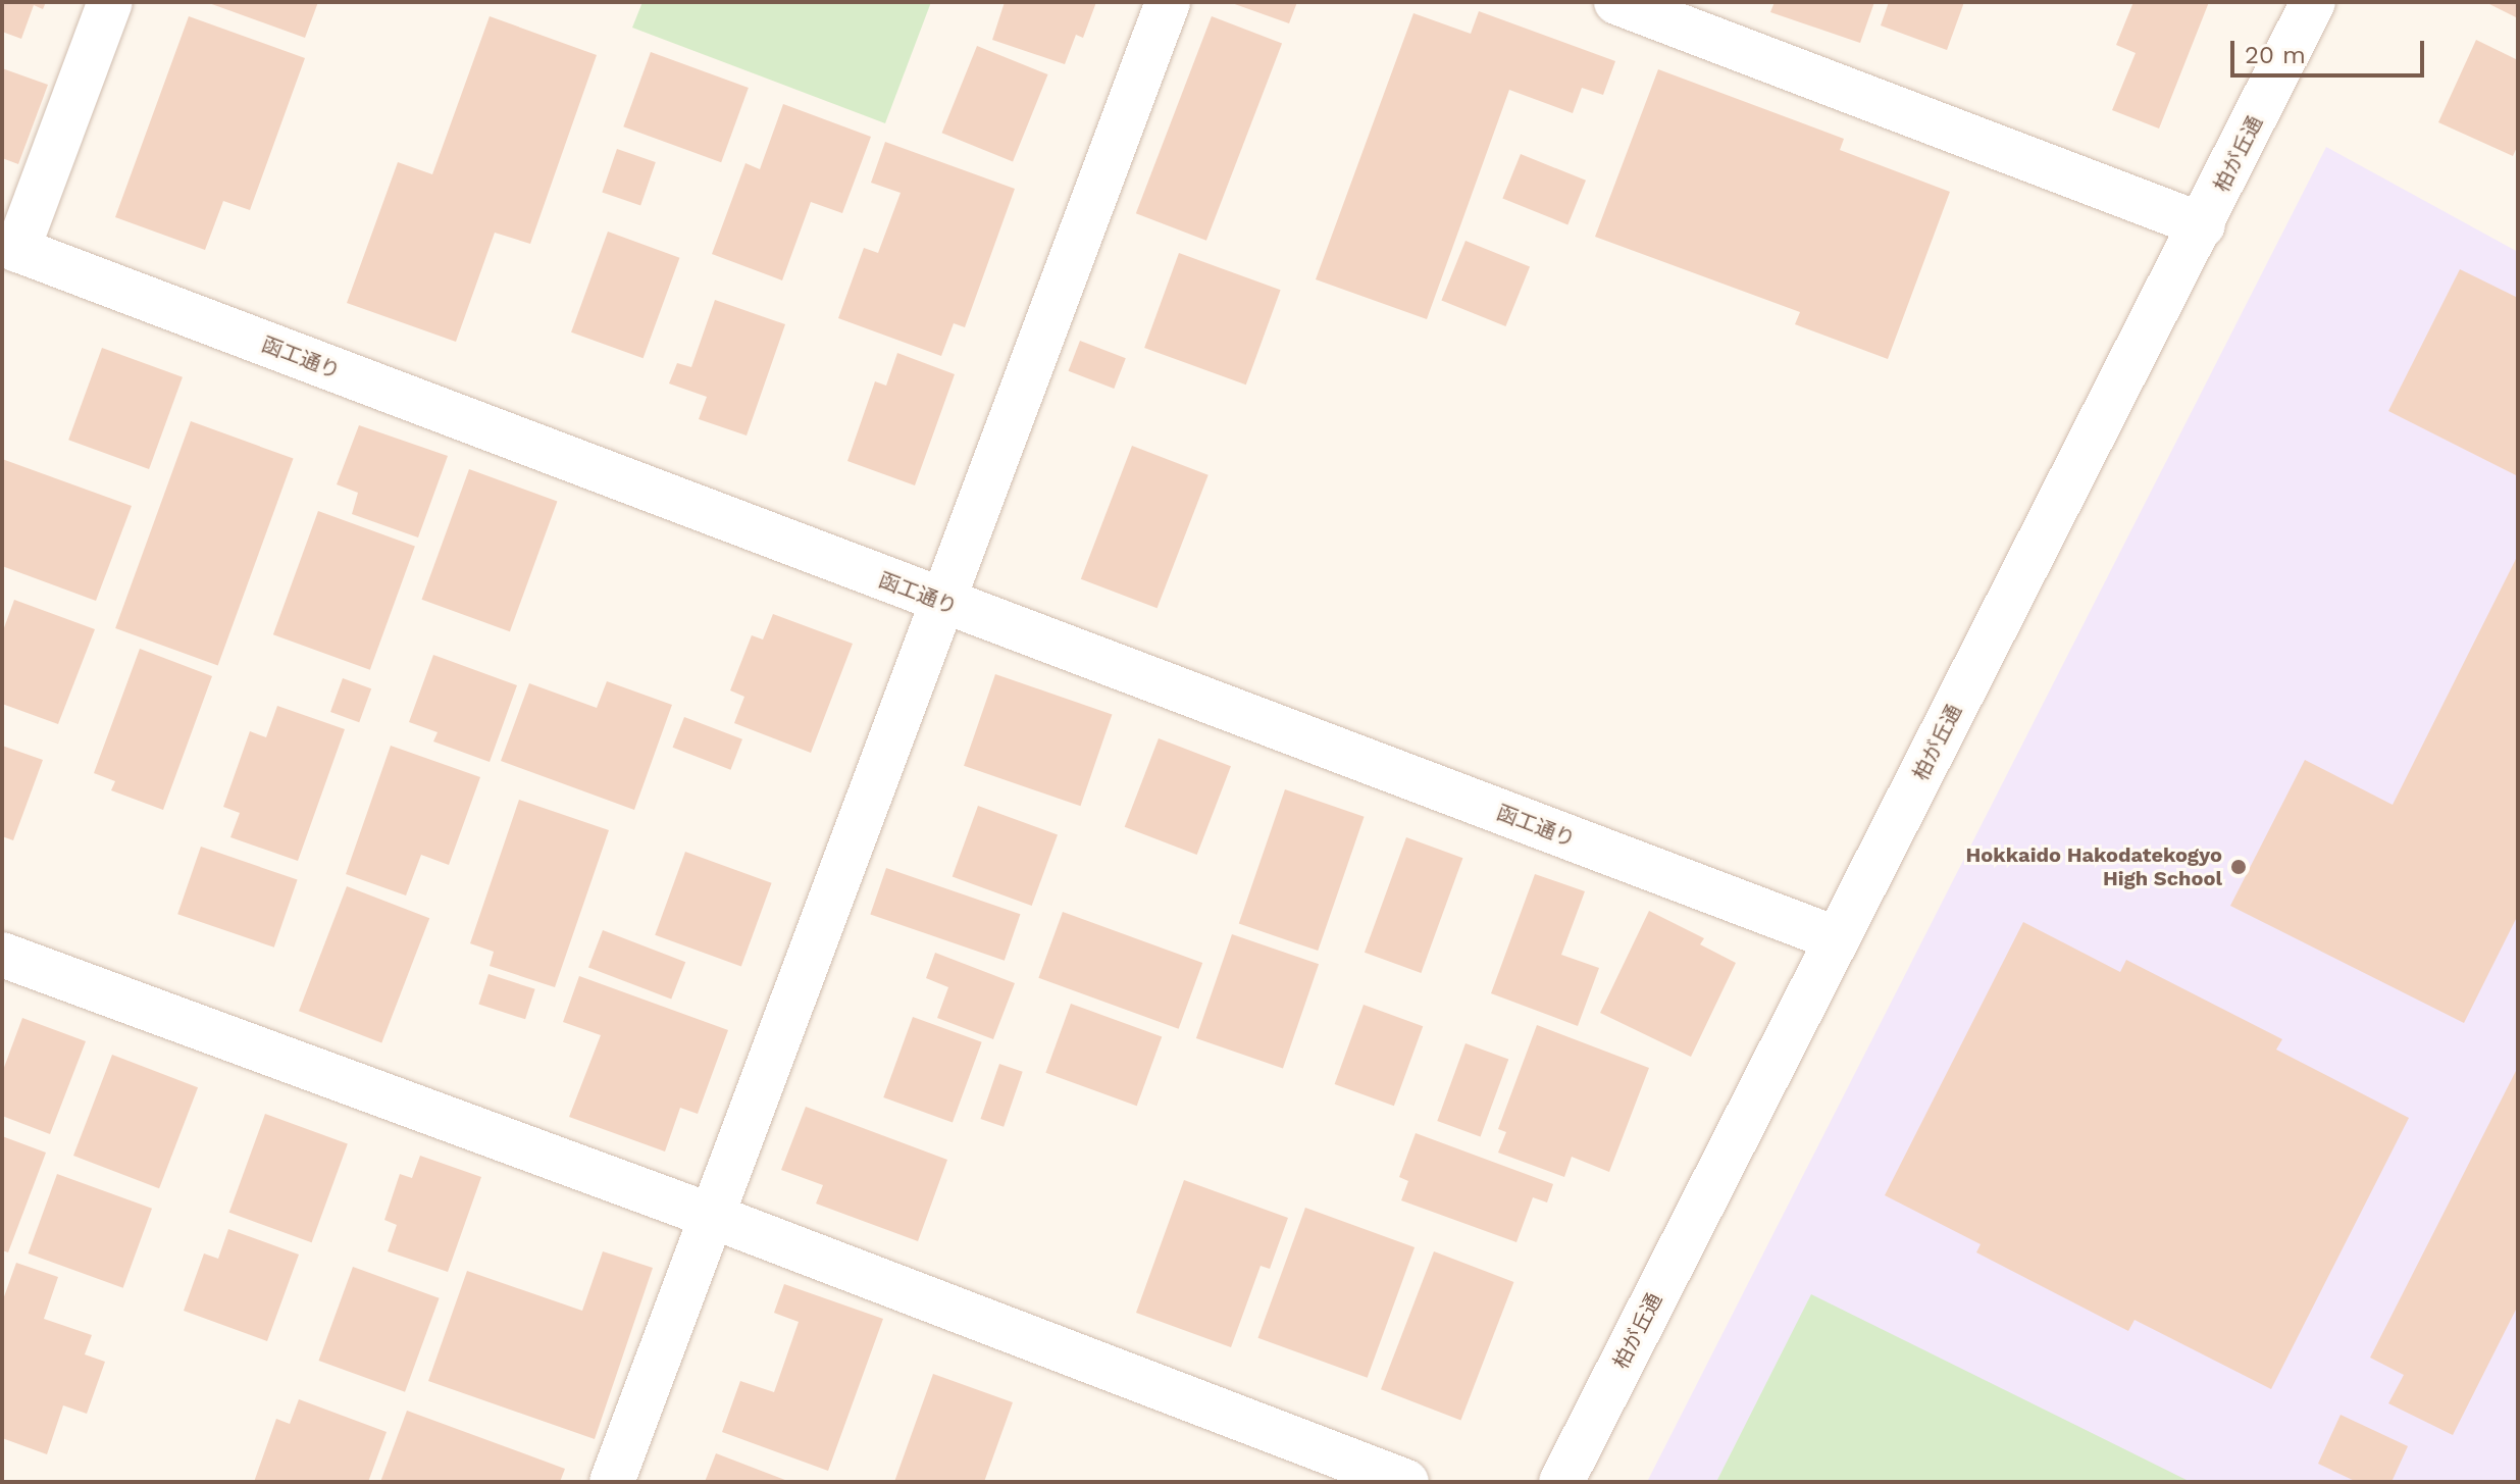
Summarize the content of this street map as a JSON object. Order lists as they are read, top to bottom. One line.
{"streets":{"street":["柏が丘通","函工通り"]},"crossings":[["柏が丘通","函工通り"]],"places":["Hokkaido Hakodatekogyo High School"],"scale_bar":"20 m"}
